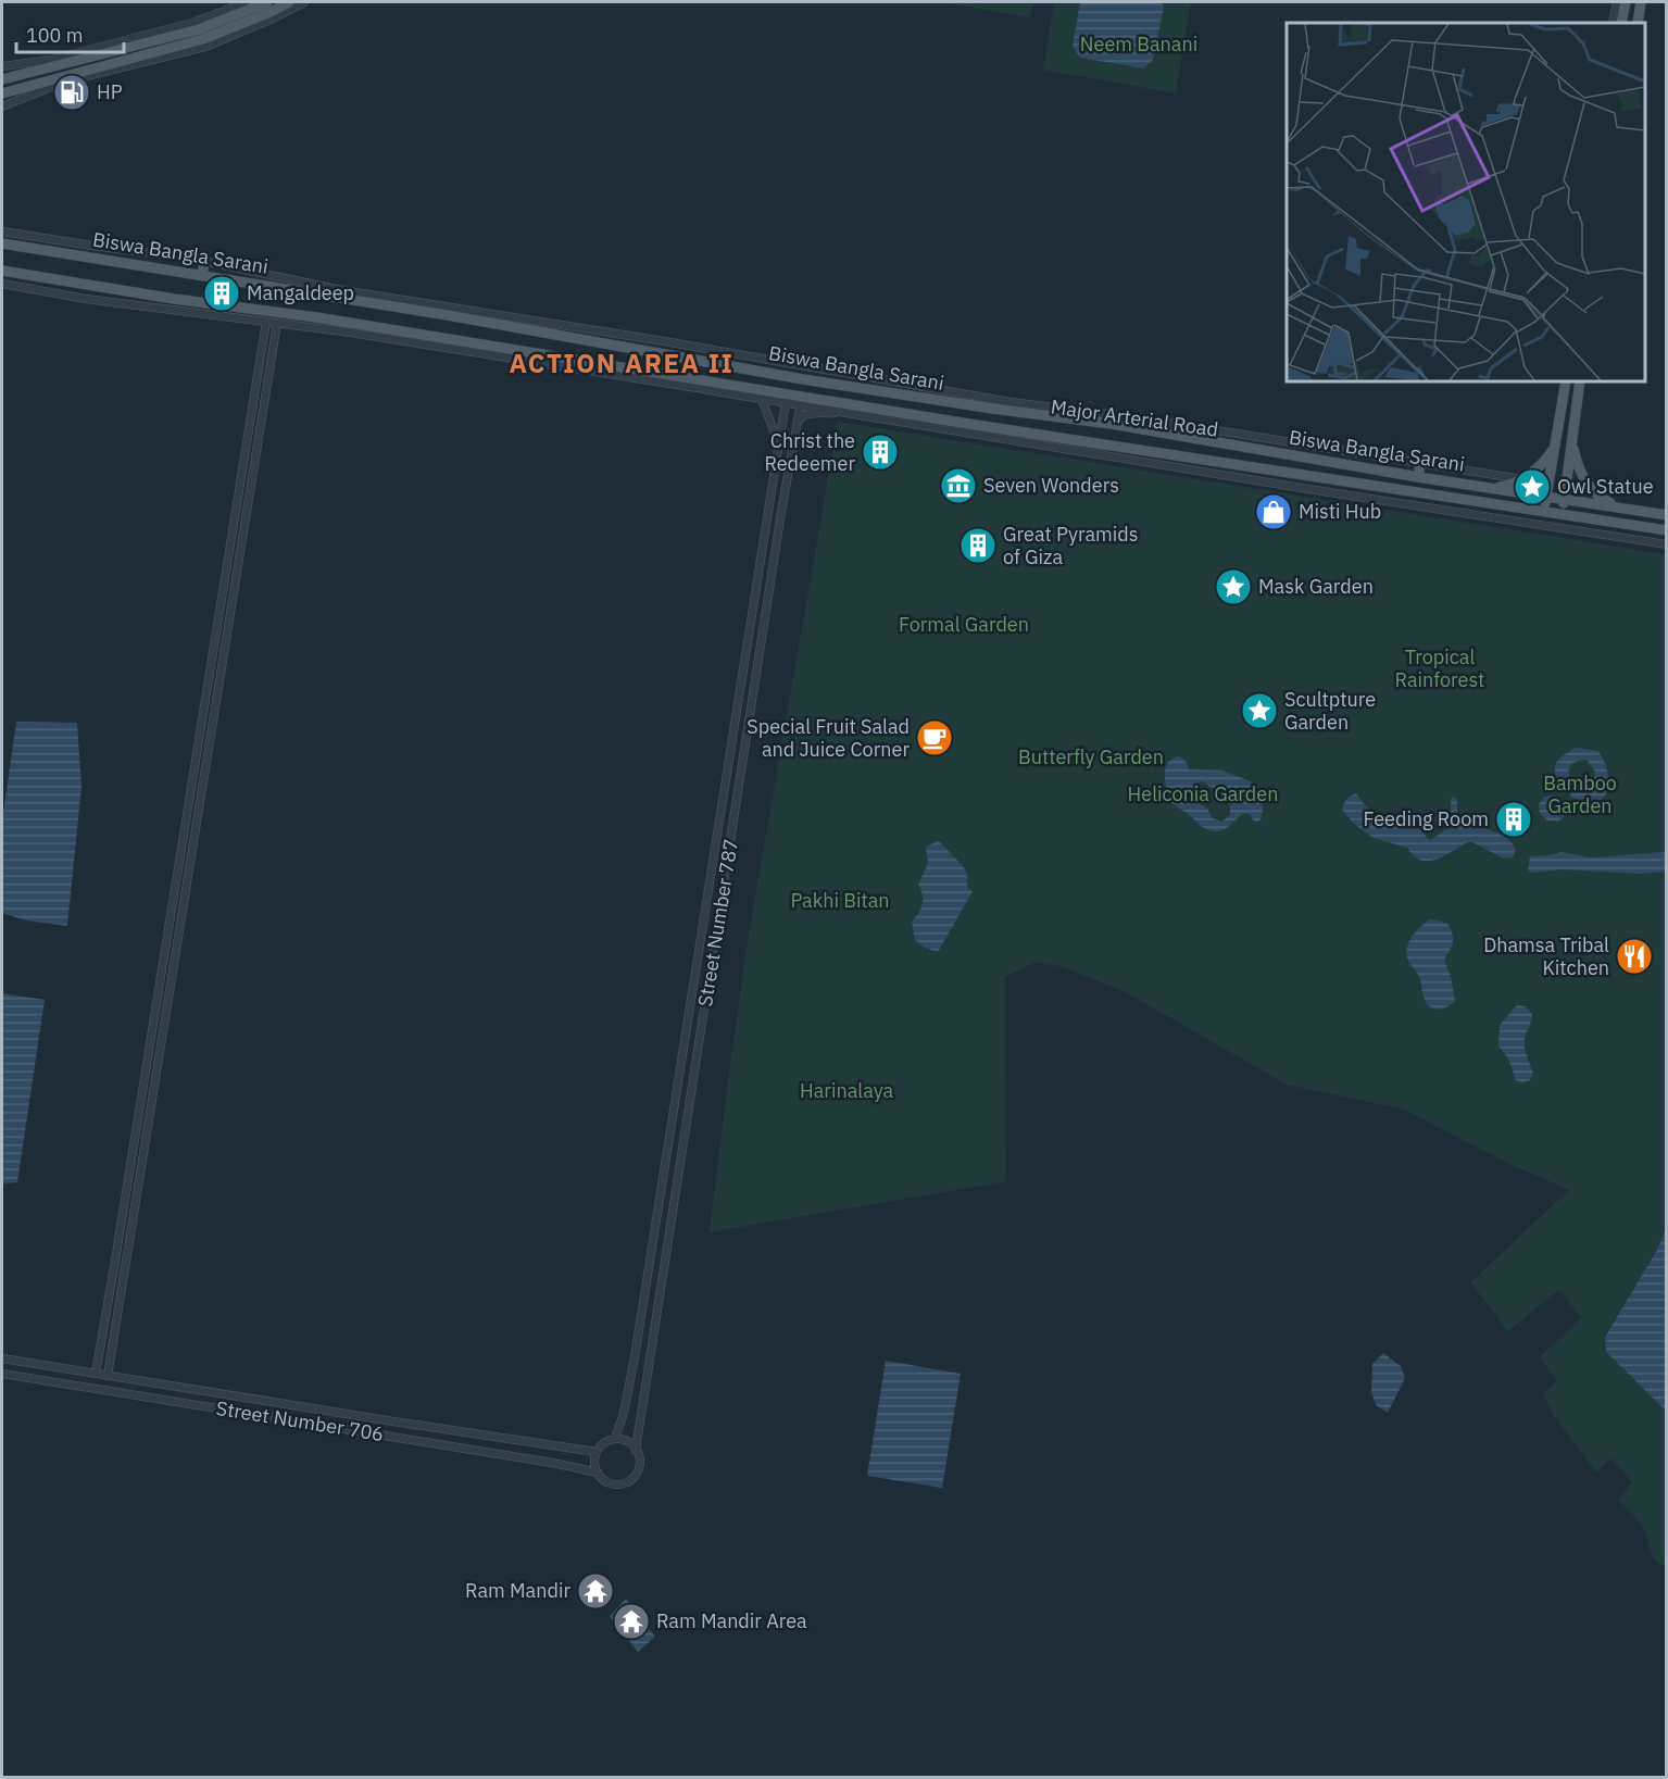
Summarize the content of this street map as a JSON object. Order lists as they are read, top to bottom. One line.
{"streets":{"main road":["Biswa Bangla Sarani"],"street":["Major Arterial Road","Street Number 787","Street Number 706"]},"crossings":[["Biswa Bangla Sarani","Street Number 787"],["Street Number 787","Street Number 706"]],"districts":["ACTION AREA II"],"parks":["Neem Banani","Formal Garden","Tropical Rainforest","Butterfly Garden","Bamboo Garden","Heliconia Garden","Pakhi Bitan","Harinalaya"],"places":{"fuel station":["HP"],"building":["Mangaldeep","Christ the Redeemer","Great Pyramids of Giza","Feeding Room"],"museum":["Seven Wonders"],"place":["Owl Statue","Mask Garden","Scultpture Garden"],"shop":["Misti Hub"],"cafe":["Special Fruit Salad and Juice Corner"],"restaurant":["Dhamsa Tribal Kitchen"],"temple":["Ram Mandir","Ram Mandir Area"]},"scale_bar":"100 m"}
